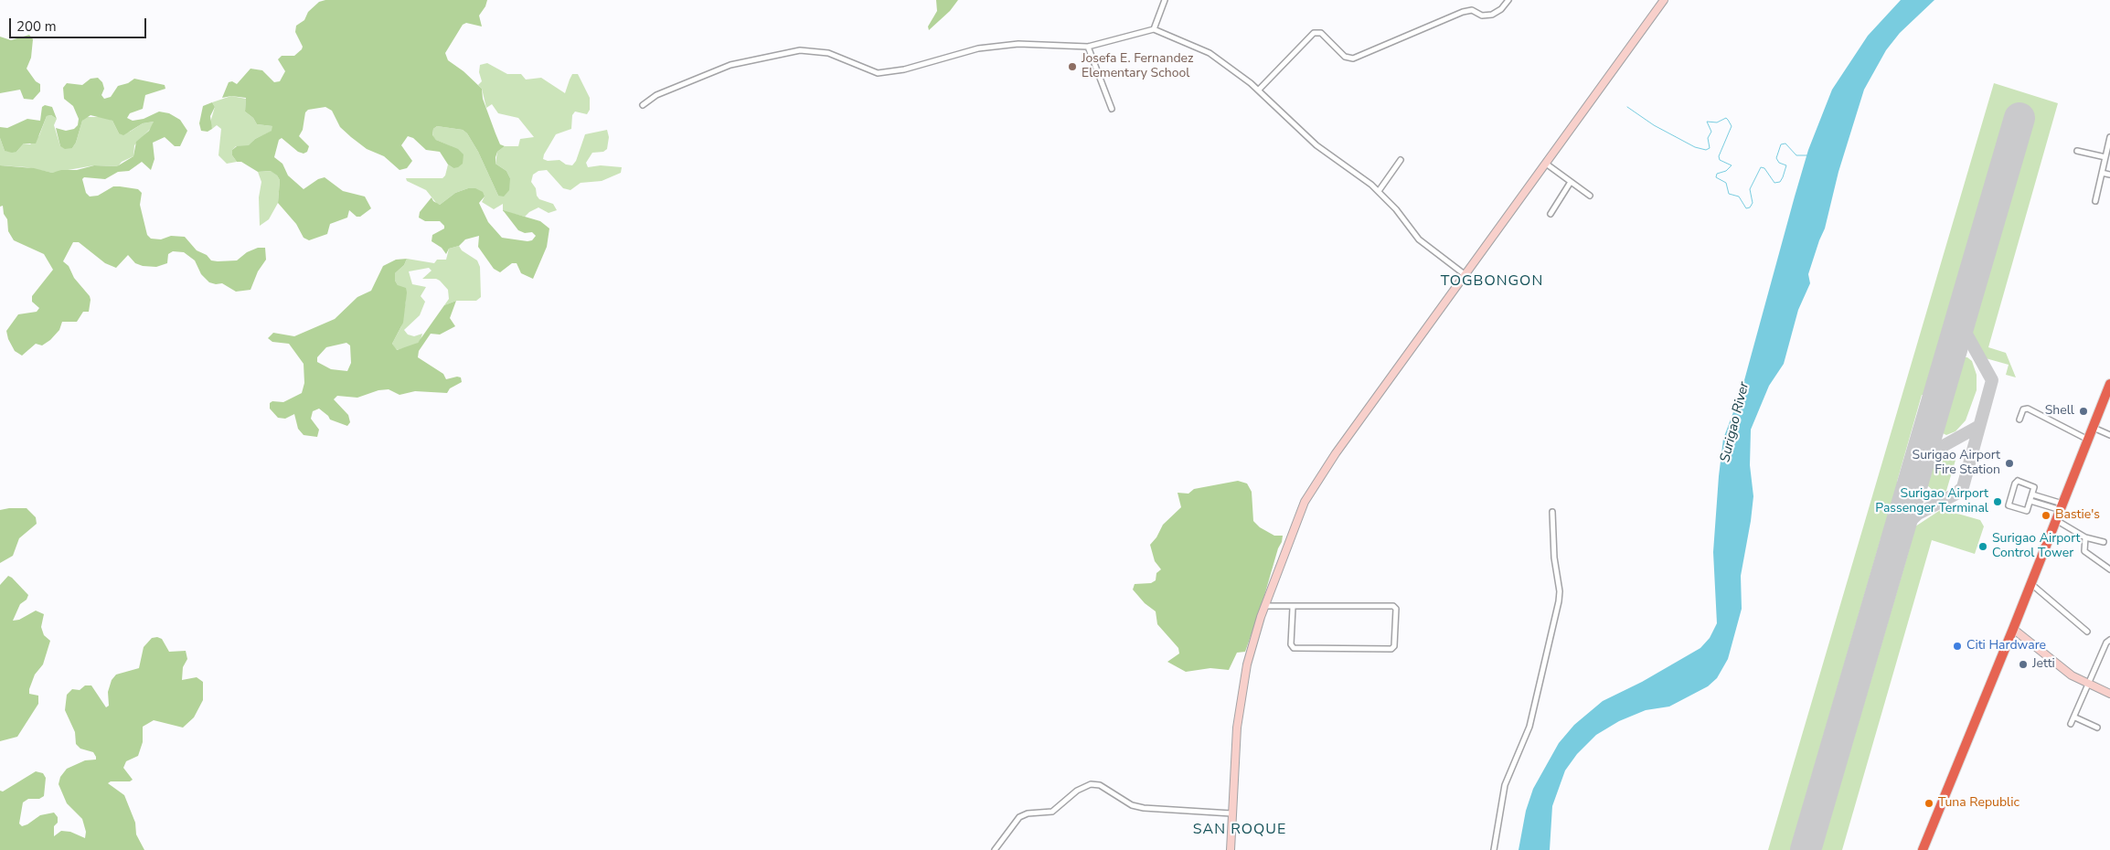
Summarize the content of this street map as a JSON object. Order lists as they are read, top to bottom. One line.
{"districts":["TOGBONGON","SAN ROQUE"],"water":["Surigao River"],"places":["Josefa E. Fernandez Elementary School","Shell","Surigao Airport Fire Station","Surigao Airport Passenger Terminal","Bastie's","Surigao Airport Control Tower","Citi Hardware","Jetti","Tuna Republic"],"scale_bar":"200 m"}
